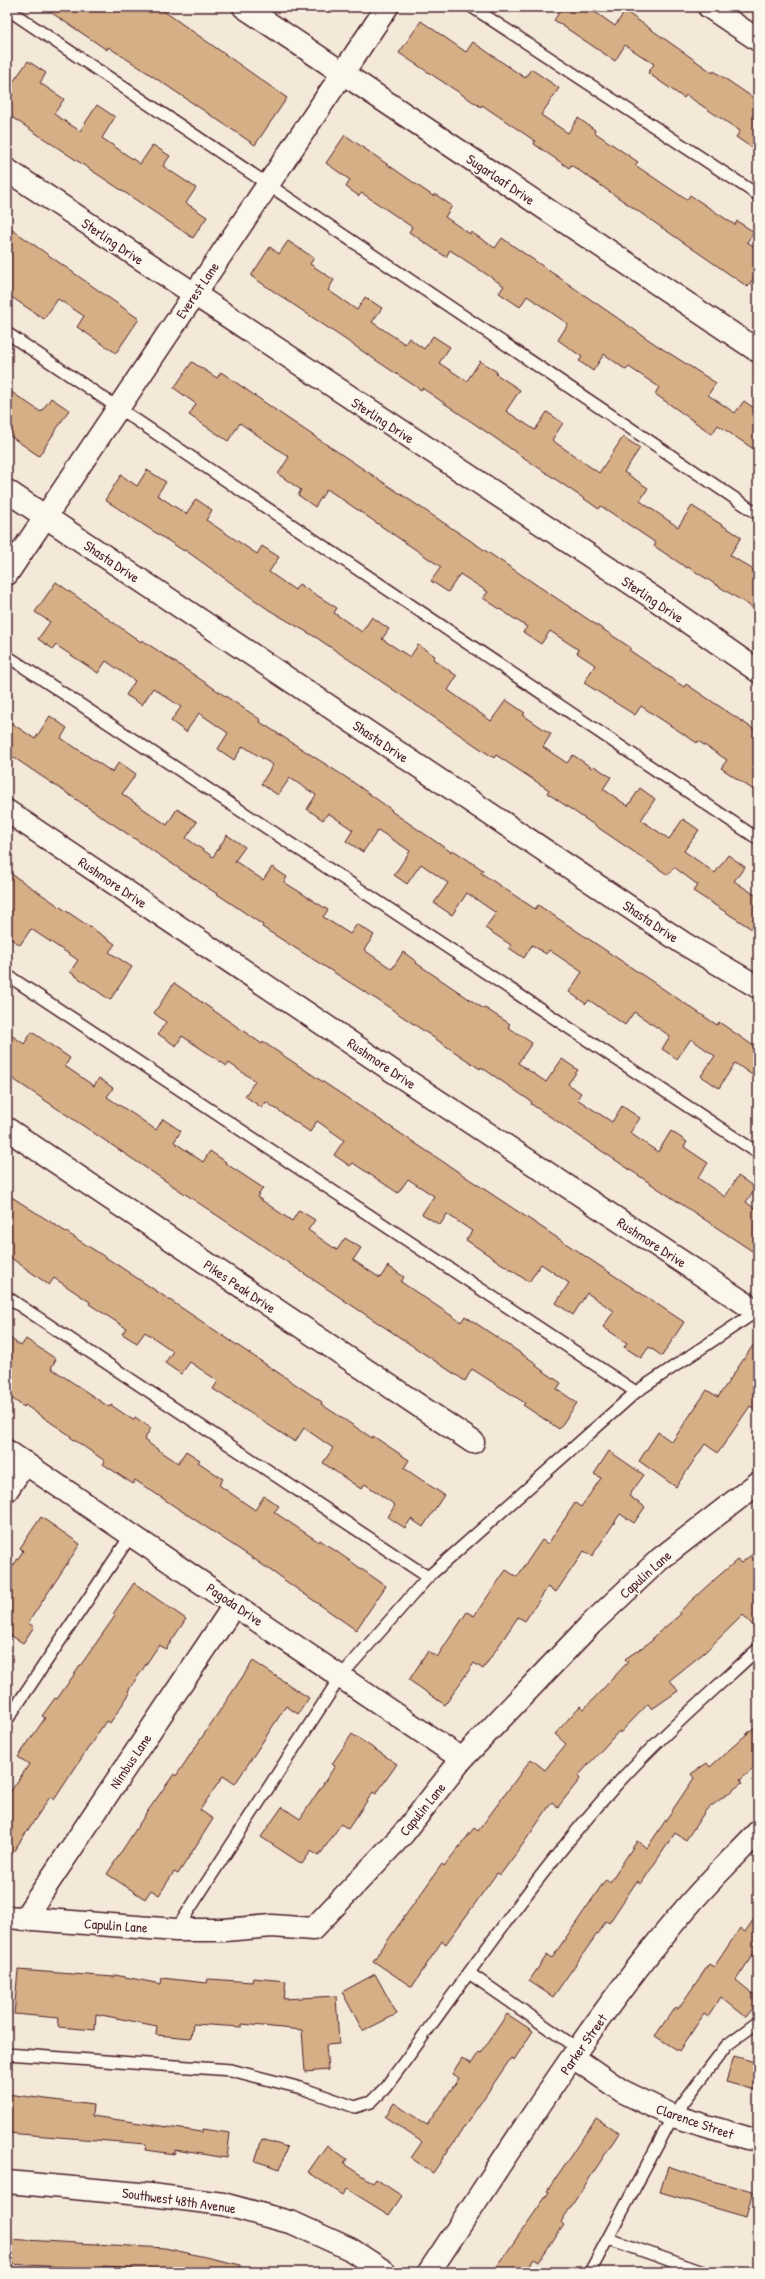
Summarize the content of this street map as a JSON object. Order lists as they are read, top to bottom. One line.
{"streets":{"street":["Sugarloaf Drive","Sterling Drive","Everest Lane","Shasta Drive","Rushmore Drive","Pikes Peak Drive","Capulin Lane","Pagoda Drive","Nimbus Lane","Parker Street","Clarence Street","Southwest 48th Avenue"]},"crossings":[["Sugarloaf Drive","Everest Lane"],["Sterling Drive","Everest Lane"],["Everest Lane","Shasta Drive"],["Capulin Lane","Pagoda Drive"],["Capulin Lane","Nimbus Lane"],["Pagoda Drive","Nimbus Lane"],["Parker Street","Clarence Street"]]}
